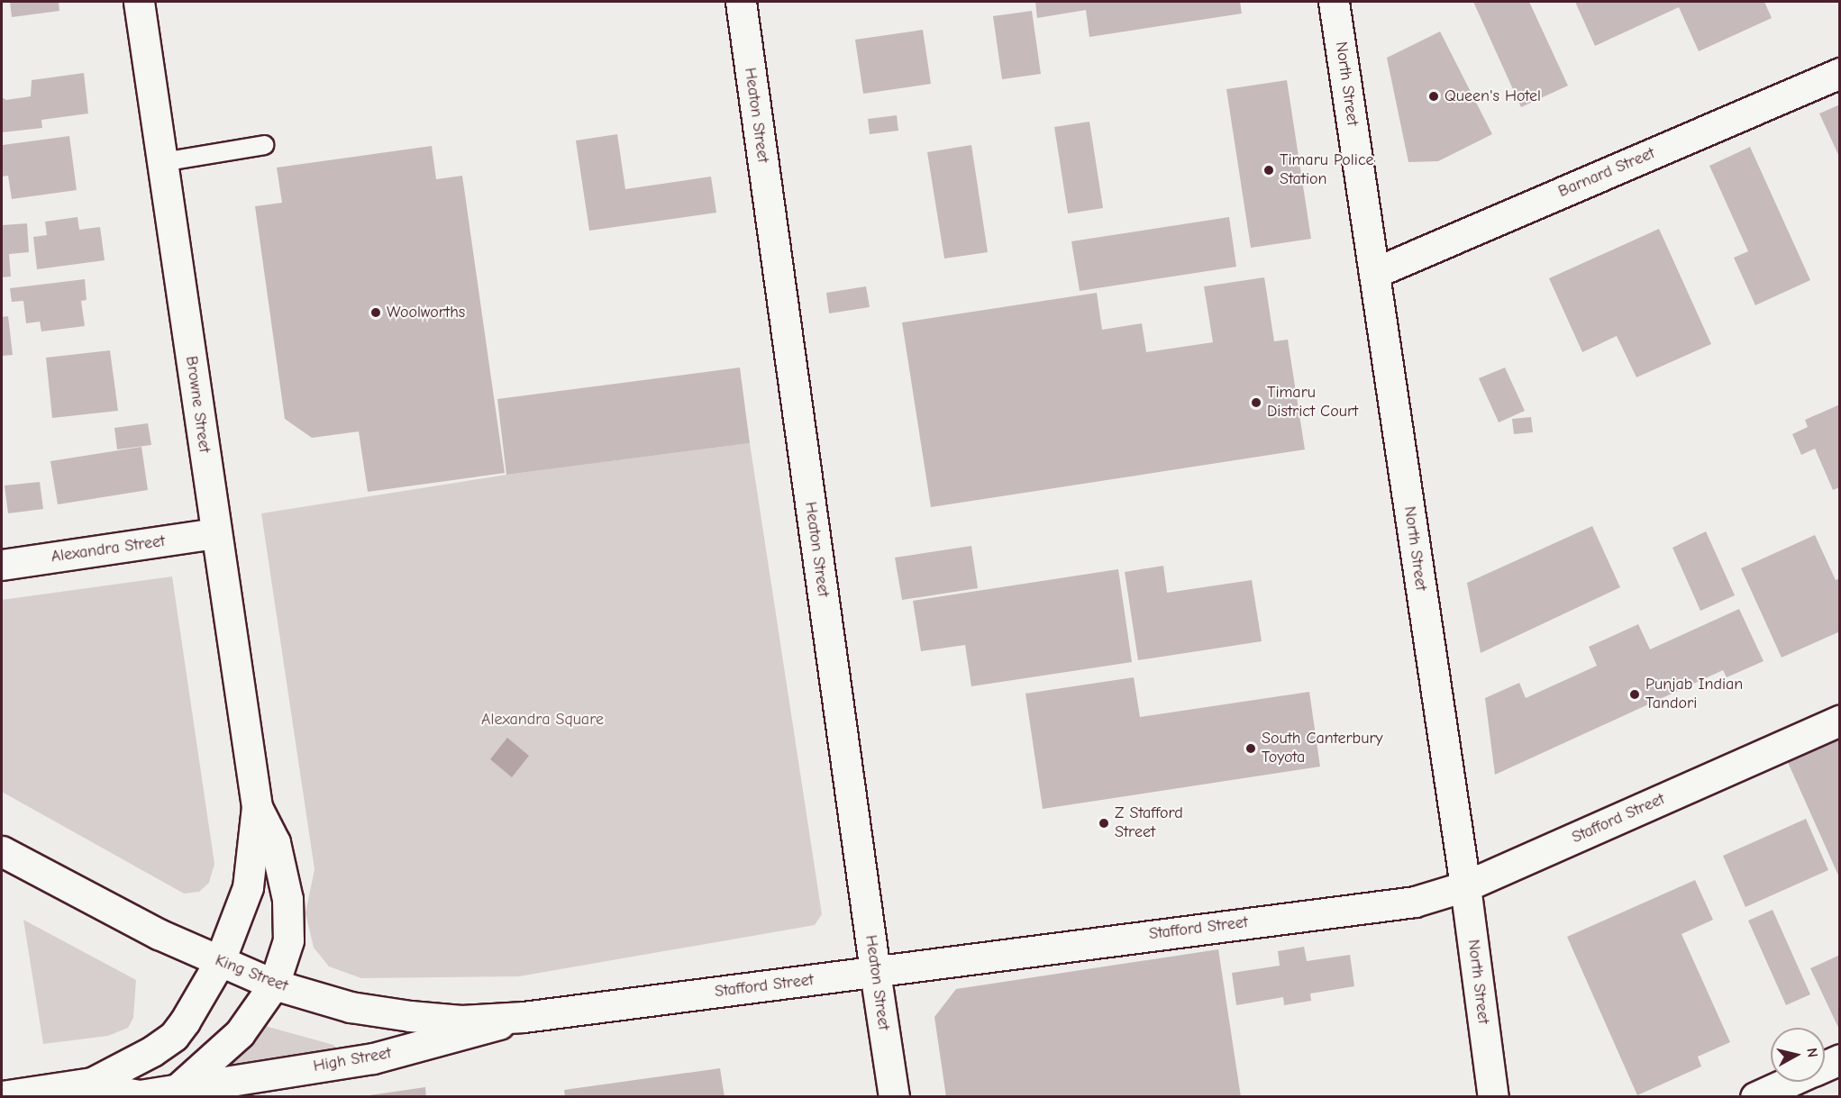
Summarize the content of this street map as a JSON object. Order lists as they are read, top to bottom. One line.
{"streets":{"street":["North Street","Heaton Street","Barnard Street","Browne Street","Alexandra Street","Stafford Street","King Street","High Street"]},"crossings":[["North Street","Barnard Street"],["North Street","Stafford Street"],["Heaton Street","Stafford Street"],["Browne Street","Alexandra Street"],["Browne Street","King Street"],["Browne Street","High Street"],["Stafford Street","King Street"],["Stafford Street","High Street"],["King Street","High Street"]],"parks":["Alexandra Square"],"places":["Queen's Hotel","Timaru Police Station","Woolworths","Timaru District Court","Punjab Indian Tandori","South Canterbury Toyota","Z Stafford Street"],"north":"right"}
